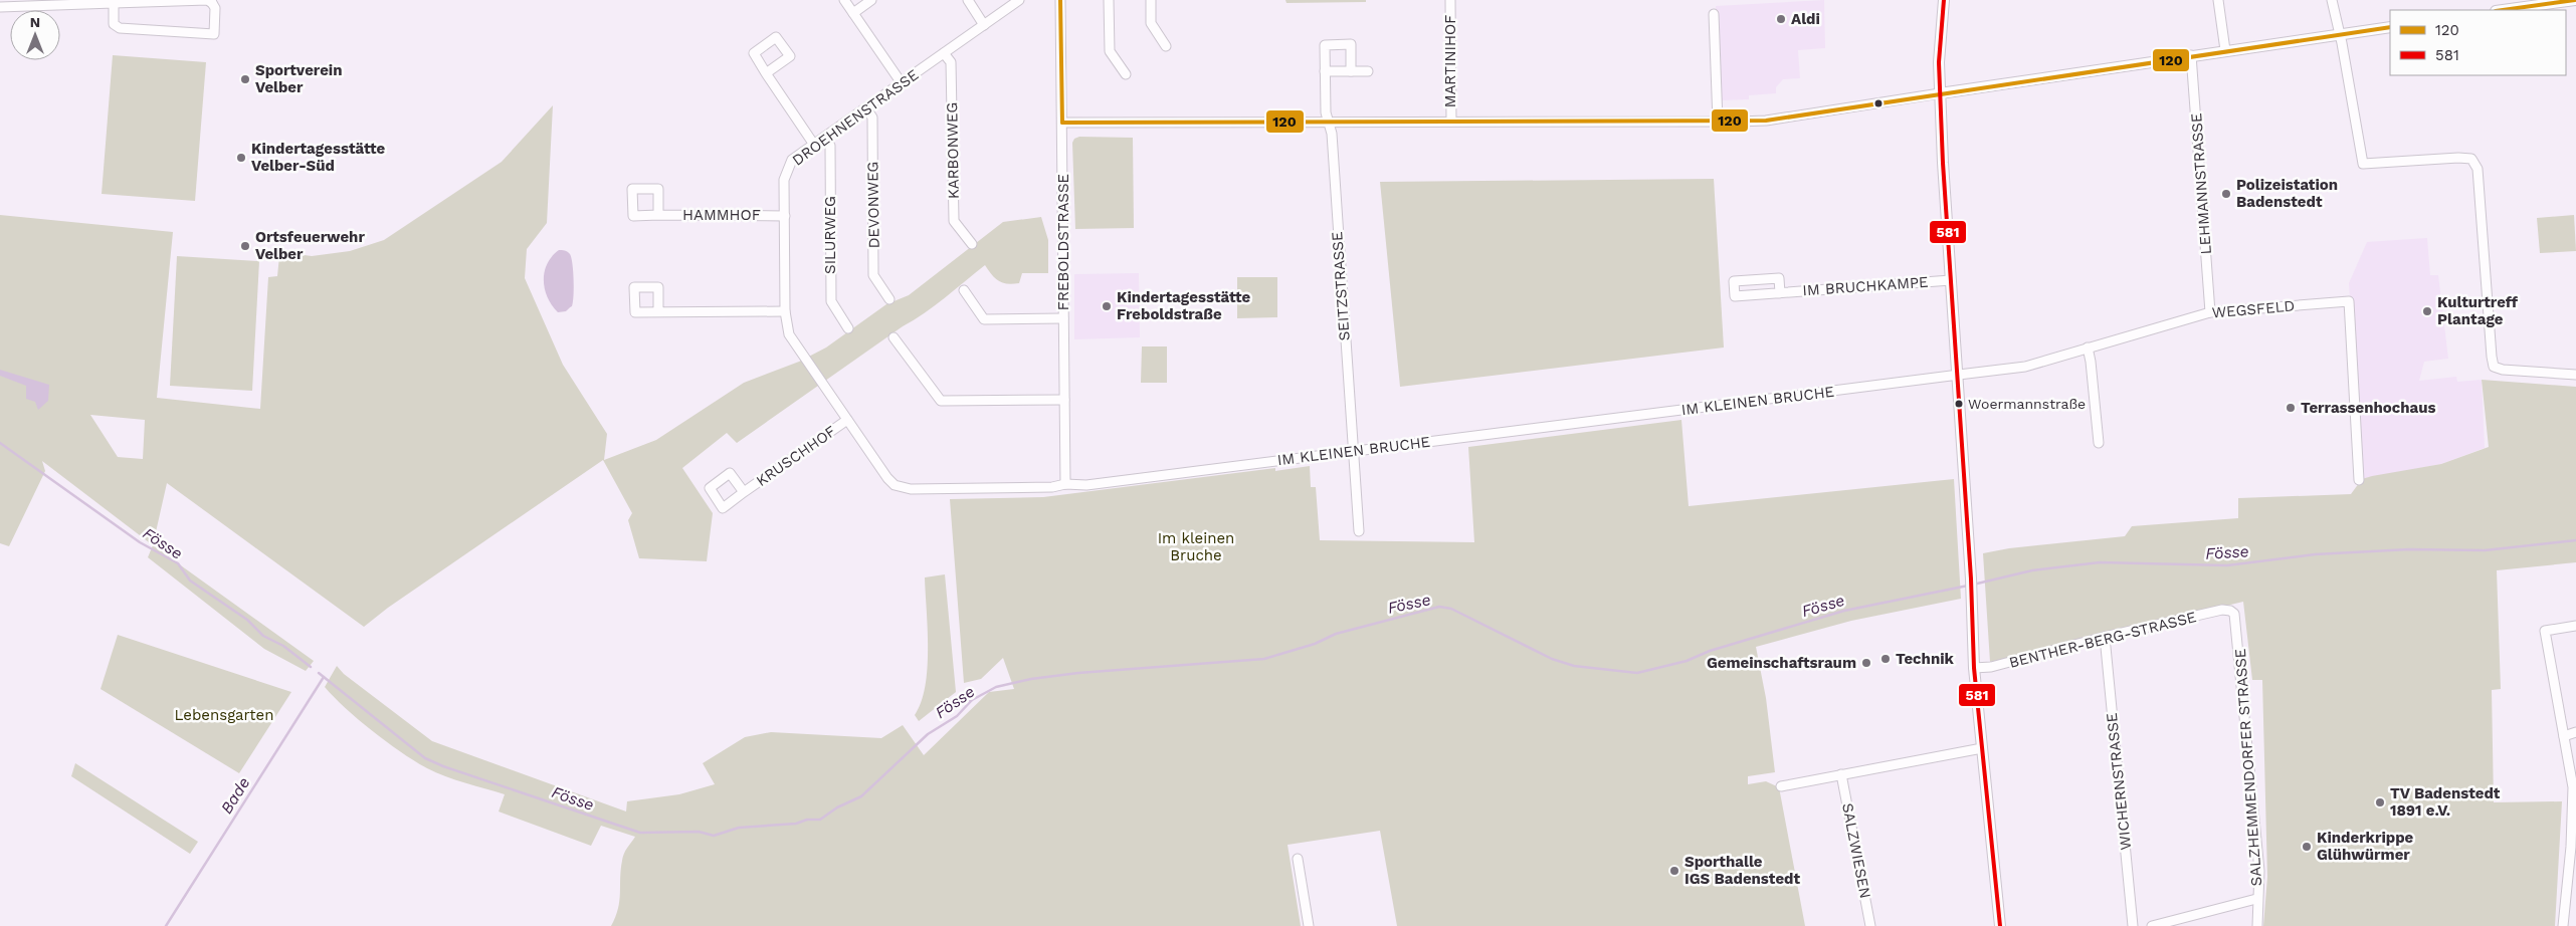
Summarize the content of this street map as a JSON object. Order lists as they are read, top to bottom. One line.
{"streets":{"street":["MARTINIHOF","DROEHNENSTRASSE","KARBONWEG","LEHMANNSTRASSE","DEVONWEG","HAMMHOF","SILURWEG","FREBOLDSTRASSE","SEITZSTRASSE","IM BRUCHKAMPE","WEGSFELD","IM KLEINEN BRUCHE","KRUSCHHOF","BENTHER-BERG-STRASSE","SALZHEMMENDORFER STRASSE","WICHERNSTRASSE","SALZWIESEN"]},"crossings":[["DROEHNENSTRASSE","KARBONWEG"],["DROEHNENSTRASSE","DEVONWEG"],["DROEHNENSTRASSE","HAMMHOF"],["DROEHNENSTRASSE","SILURWEG"],["DROEHNENSTRASSE","IM KLEINEN BRUCHE"],["LEHMANNSTRASSE","WEGSFELD"],["FREBOLDSTRASSE","IM KLEINEN BRUCHE"],["SEITZSTRASSE","IM KLEINEN BRUCHE"],["WEGSFELD","IM KLEINEN BRUCHE"],["IM KLEINEN BRUCHE","KRUSCHHOF"],["BENTHER-BERG-STRASSE","SALZHEMMENDORFER STRASSE"],["BENTHER-BERG-STRASSE","WICHERNSTRASSE"]],"water":["Fösse","Bade"],"parks":["Im kleinen Bruche","Lebensgarten"],"places":["Aldi","Sportverein Velber","Kindertagesstätte Velber-Süd","Polizeistation Badenstedt","Ortsfeuerwehr Velber","Kindertagesstätte Freboldstraße","Kulturtreff Plantage","Woermannstraße","Terrassenhochaus","Technik","Gemeinschaftsraum","TV Badenstedt 1891 e.V.","Kinderkrippe Glühwürmer","Sporthalle IGS Badenstedt"],"lines":["transit line 120","transit line 581"],"legend":["120","581"],"north":"top"}
